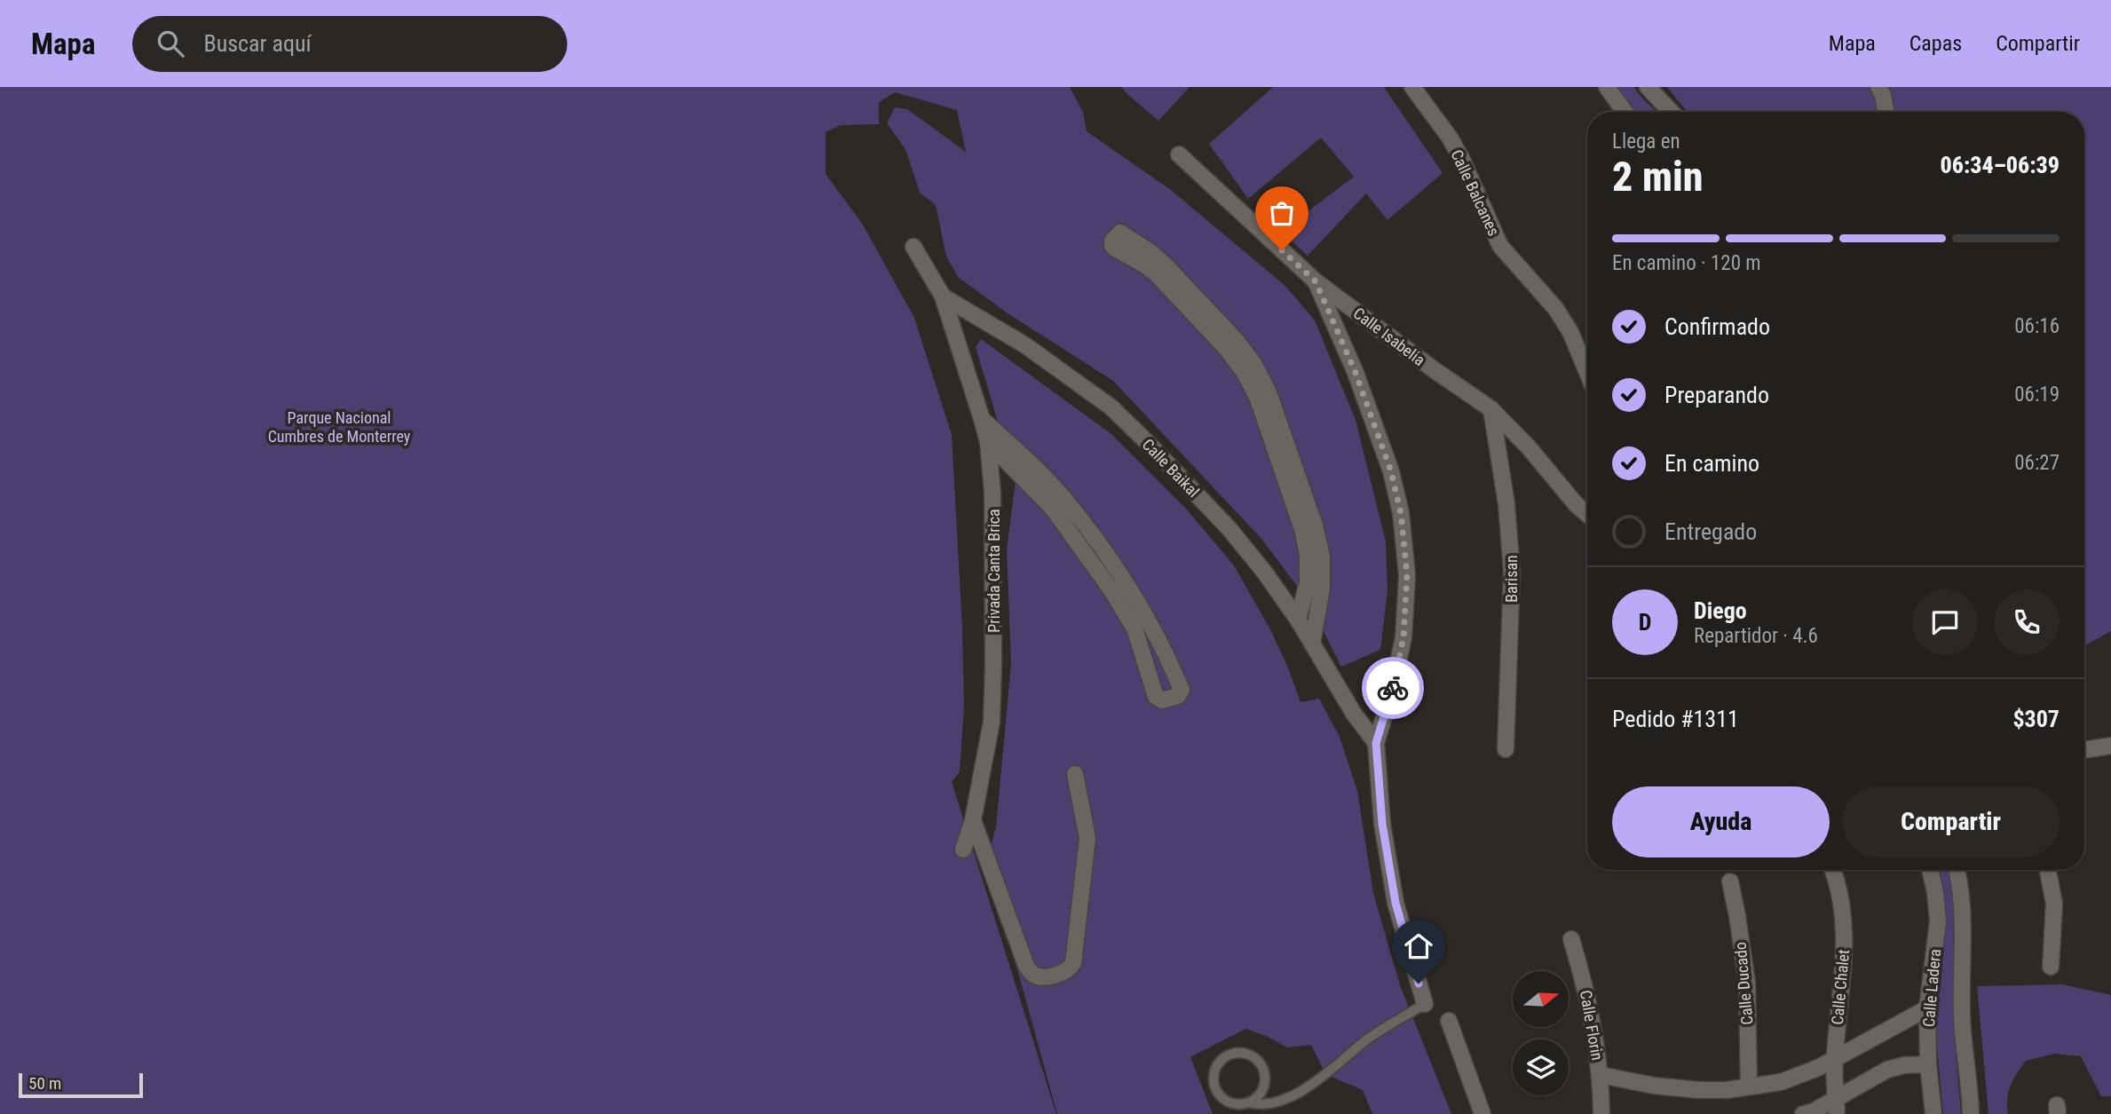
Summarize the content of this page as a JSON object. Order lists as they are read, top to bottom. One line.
{"streets":{"street":["Calle Balcanes","Calle Isabelia","Calle Baikal","Privada Canta Brica","Barisan","Calle Ducado","Calle Chalet","Calle Ladera","Calle Florin"]},"crossings":[["Calle Isabelia","Barisan"],["Calle Baikal","Privada Canta Brica"]],"parks":["Parque Nacional Cumbres de Monterrey"],"scale_bar":"50 m","north":"right","page":{"header":"Mapa","search":"Buscar aquí","nav":["Mapa","Capas","Compartir"],"heading":["2 min","Llega en","06:34–06:39"],"panel":["Diego","Repartidor · 4.6","Pedido #1311","$307"],"bar":"En camino · 120 m","list":[["Confirmado","06:16"],["Preparando","06:19"],["En camino","06:27"],"Entregado"],"round":"D","buttons":["Ayuda","Compartir"],"scale":"50 m"}}
